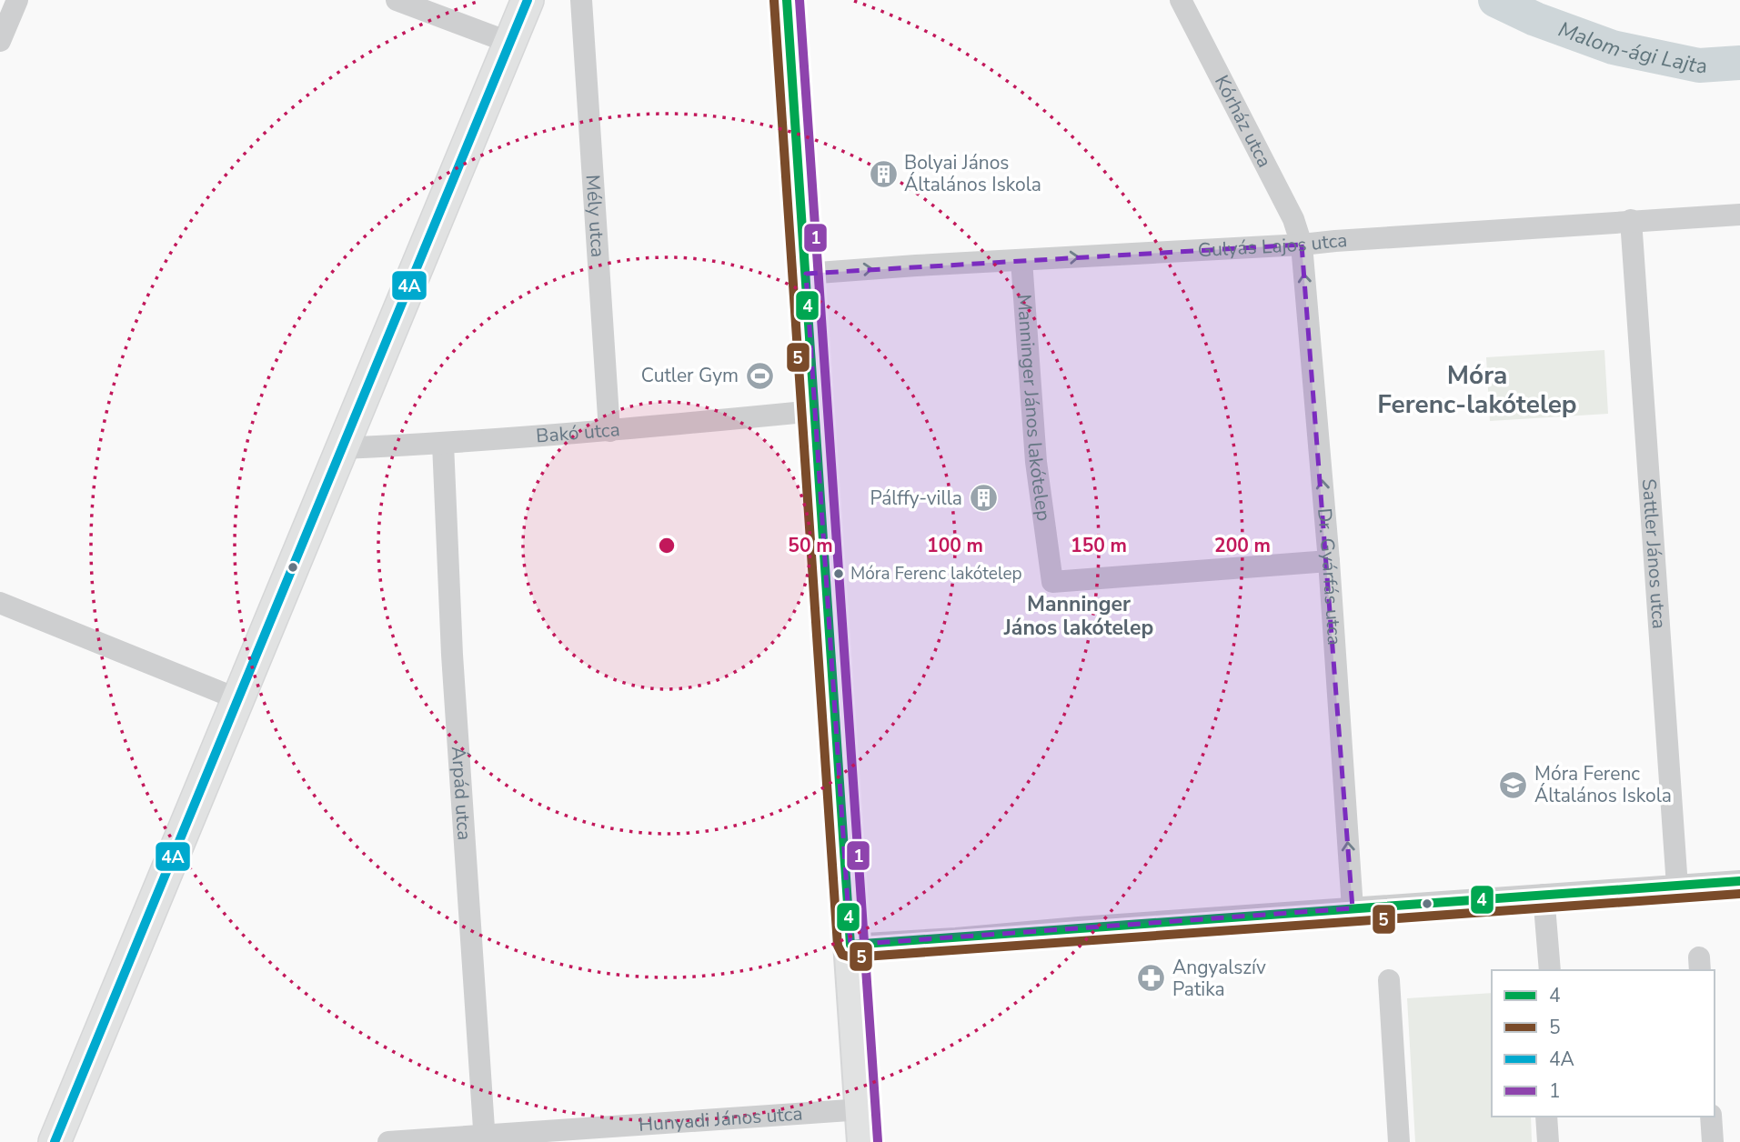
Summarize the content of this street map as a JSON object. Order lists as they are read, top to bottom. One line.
{"streets":{"street":["Kórház utca","Mély utca","Gulyás Lajos utca","Manninger János lakótelep","Bakó utca","Sattler János utca","Dr. Gyárfás utca","Árpád utca","Hunyadi János utca"]},"crossings":[["Kórház utca","Gulyás Lajos utca"],["Kórház utca","Dr. Gyárfás utca"],["Mély utca","Bakó utca"],["Gulyás Lajos utca","Manninger János lakótelep"],["Gulyás Lajos utca","Sattler János utca"],["Gulyás Lajos utca","Dr. Gyárfás utca"],["Manninger János lakótelep","Dr. Gyárfás utca"],["Bakó utca","Árpád utca"],["Árpád utca","Hunyadi János utca"]],"one_way":["Gulyás Lajos utca","Dr. Gyárfás utca"],"districts":["Móra Ferenc-lakótelep","Manninger János lakótelep"],"water":["Malom-ági Lajta"],"places":{"building":["Bolyai János Általános Iskola","Pálffy-villa"],"sports":["Cutler Gym"],"other":["Móra Ferenc lakótelep"],"school or university":["Móra Ferenc Általános Iskola"],"pharmacy":["Angyalszív Patika"]},"lines":["transit line 4","transit line 4A","transit line 1","transit line 5"],"legend":["4","5","4A","1"],"rings":["50 m","100 m","150 m","200 m"]}
